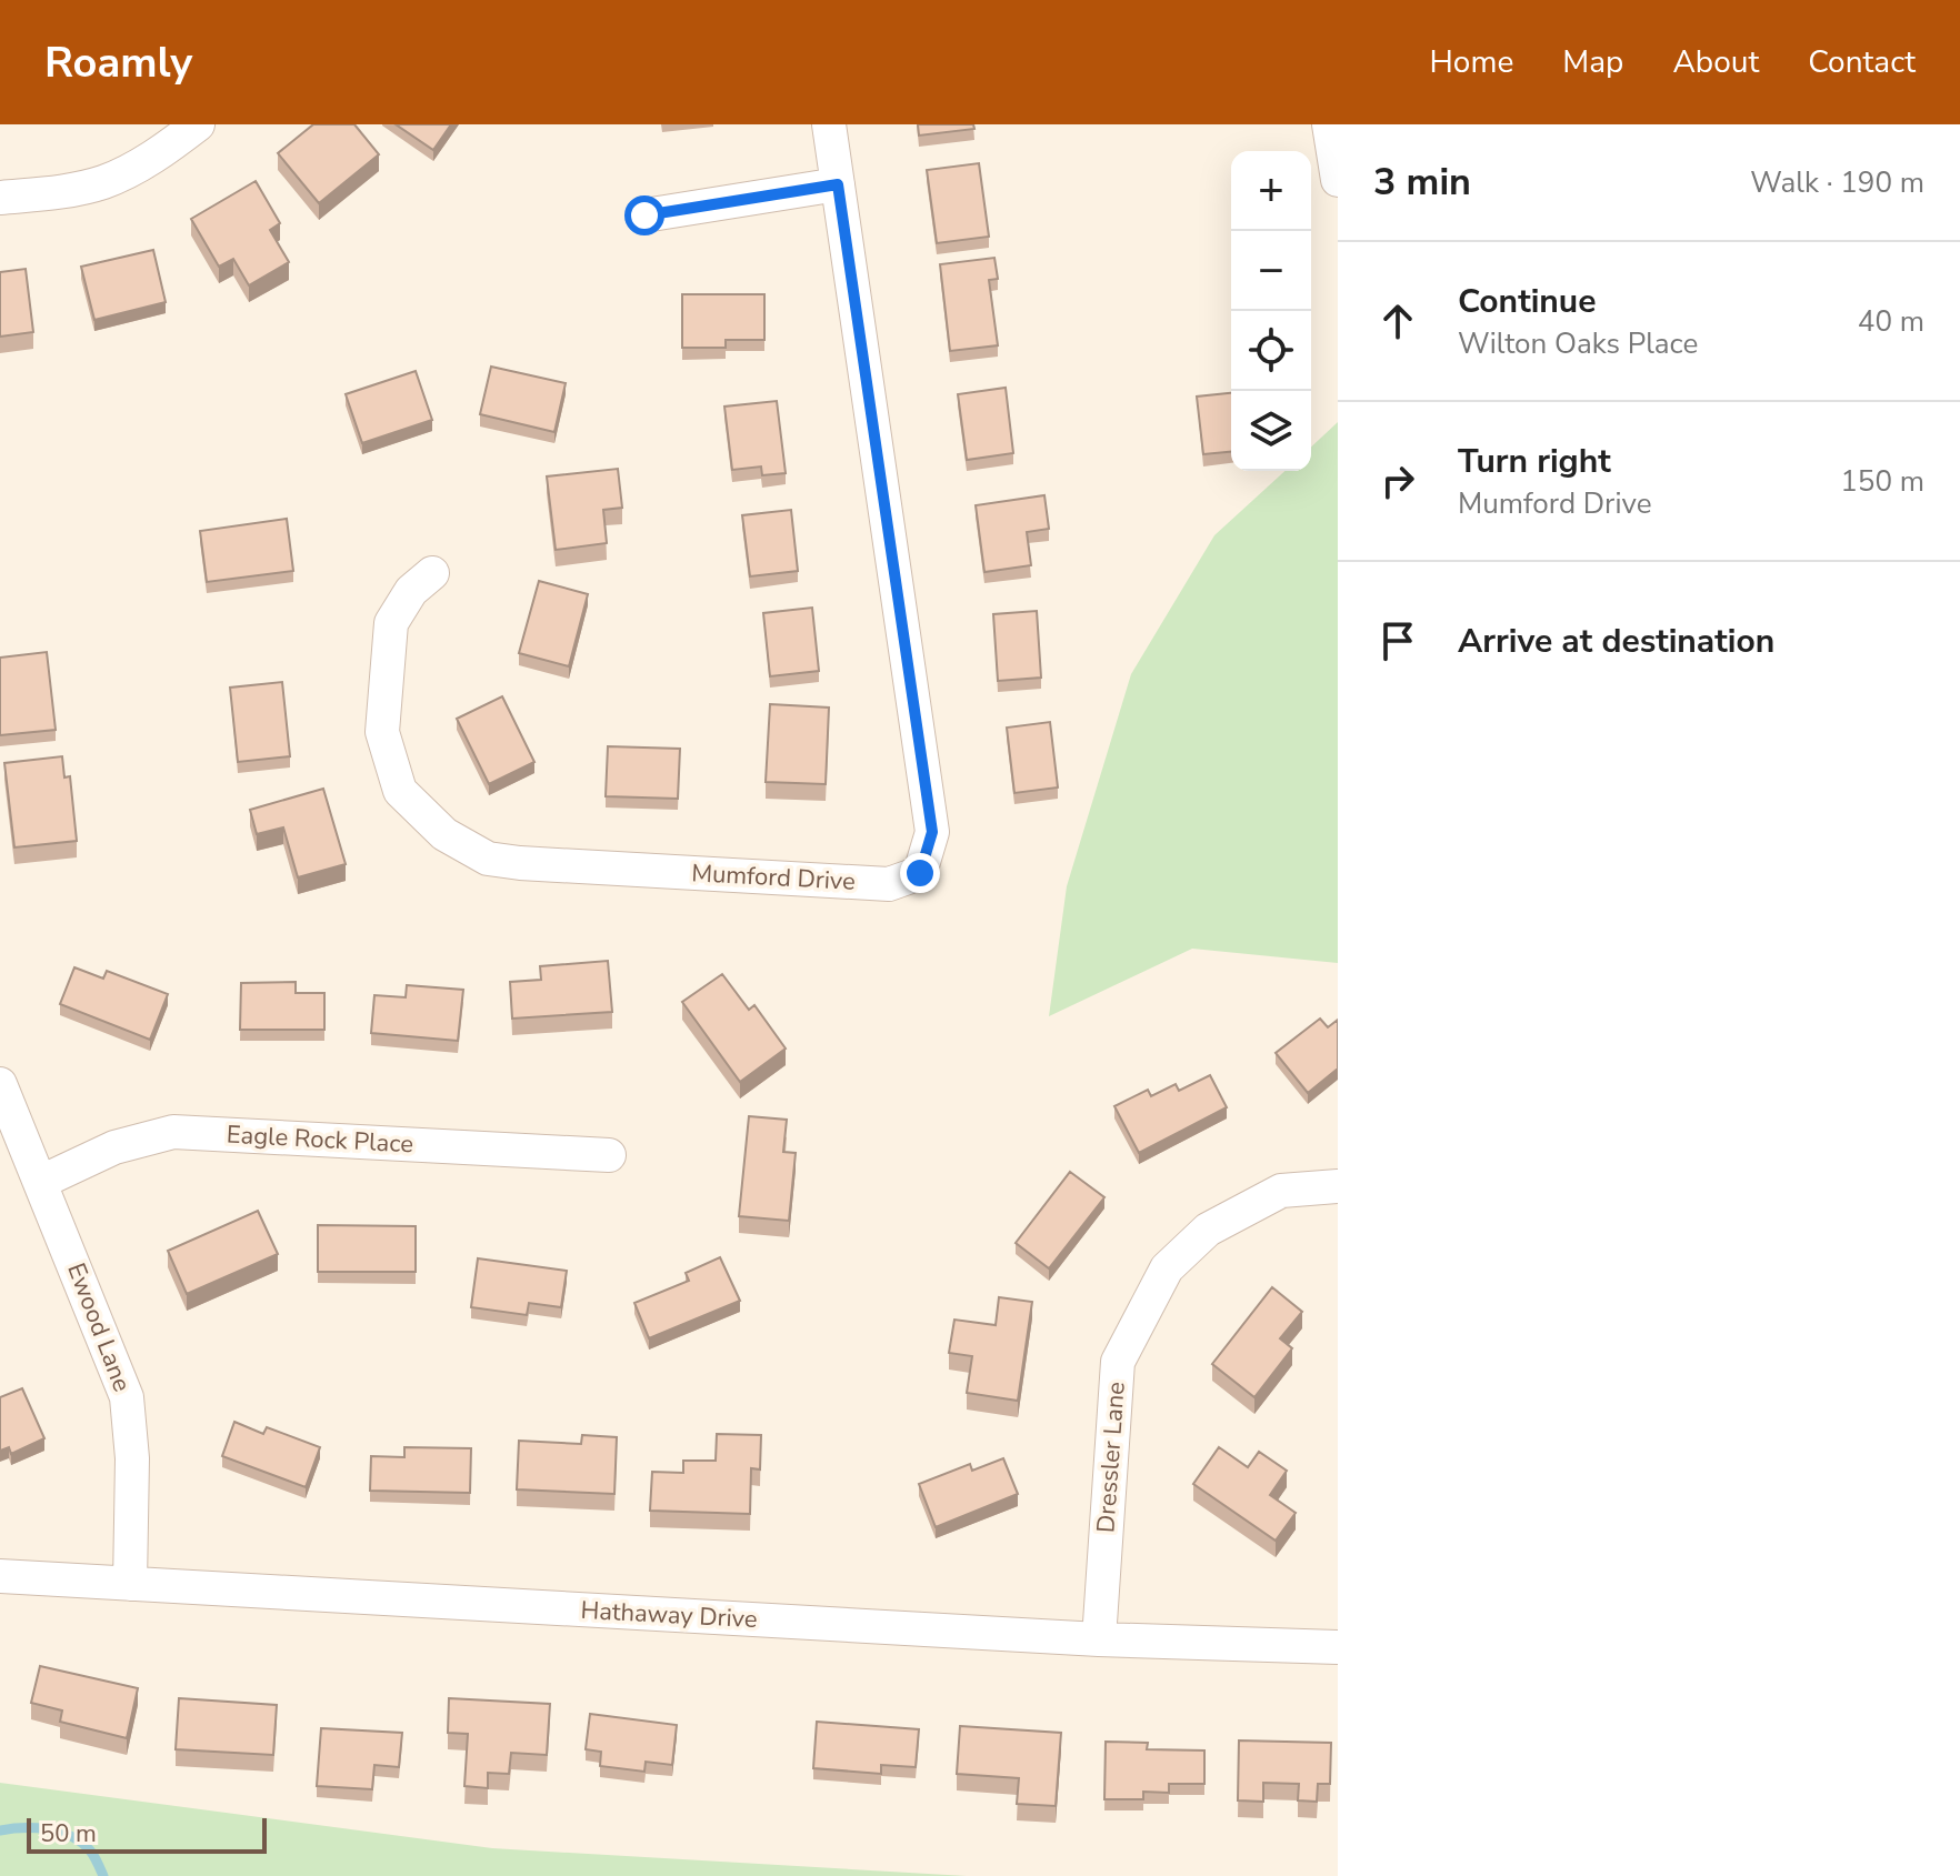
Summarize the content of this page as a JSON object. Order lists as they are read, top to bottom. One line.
{"streets":{"street":["Mumford Drive","Eagle Rock Place","Ewood Lane","Dressler Lane","Hathaway Drive"]},"crossings":[["Eagle Rock Place","Ewood Lane"],["Ewood Lane","Hathaway Drive"],["Dressler Lane","Hathaway Drive"]],"scale_bar":"50 m","page":{"header":"Roamly","nav":["Home","Map","About","Contact"],"heading":["3 min","Walk · 190 m"],"map_buttons":["+","−"],"list":[["Continue","Wilton Oaks Place","40 m"],["Turn right","Mumford Drive","150 m"],"Arrive at destination"],"scale":"50 m"}}
